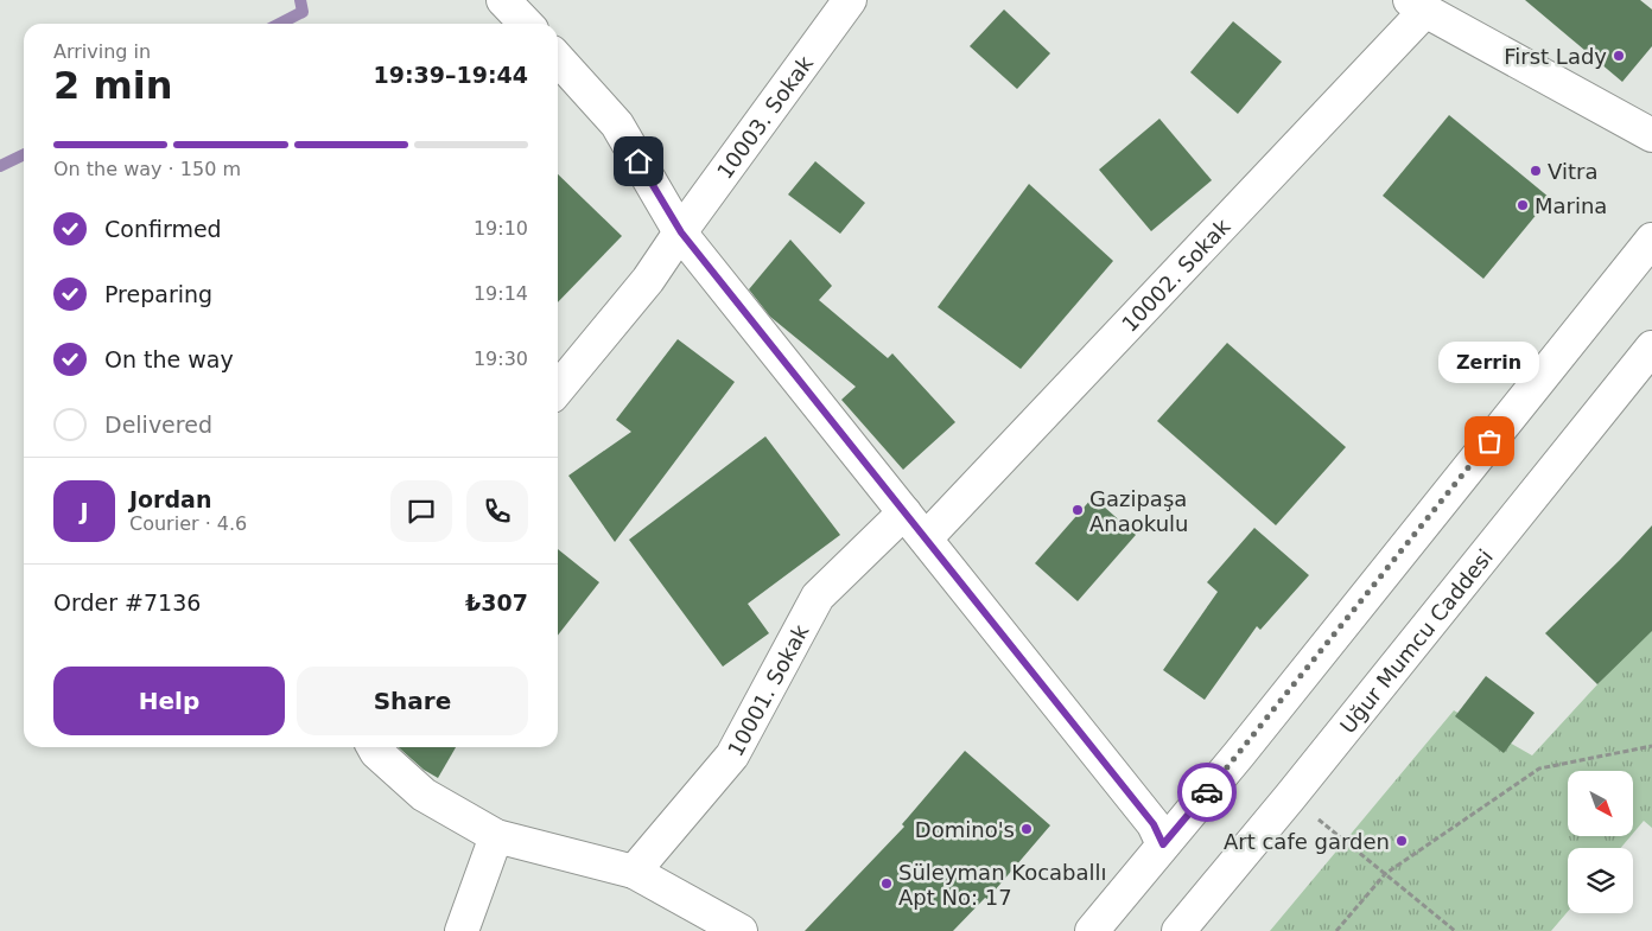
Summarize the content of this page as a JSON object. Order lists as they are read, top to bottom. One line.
{"streets":{"street":["10003. Sokak","10002. Sokak","Uğur Mumcu Caddesi","10001. Sokak"]},"places":["First Lady","Vitra","Marina","Zerrin","Gazipaşa Anaokulu","Domino's","Art cafe garden","Süleyman Kocaballı Apt No: 17"],"north":"bottom right","page":{"heading":["2 min","Arriving in","19:39–19:44"],"panel":["Jordan","Courier · 4.6","Order #7136","₺307"],"bar":"On the way · 150 m","list":[["Confirmed","19:10"],["Preparing","19:14"],["On the way","19:30"],"Delivered"],"bubble":"Zerrin","round":"J","buttons":["Help","Share"]}}
